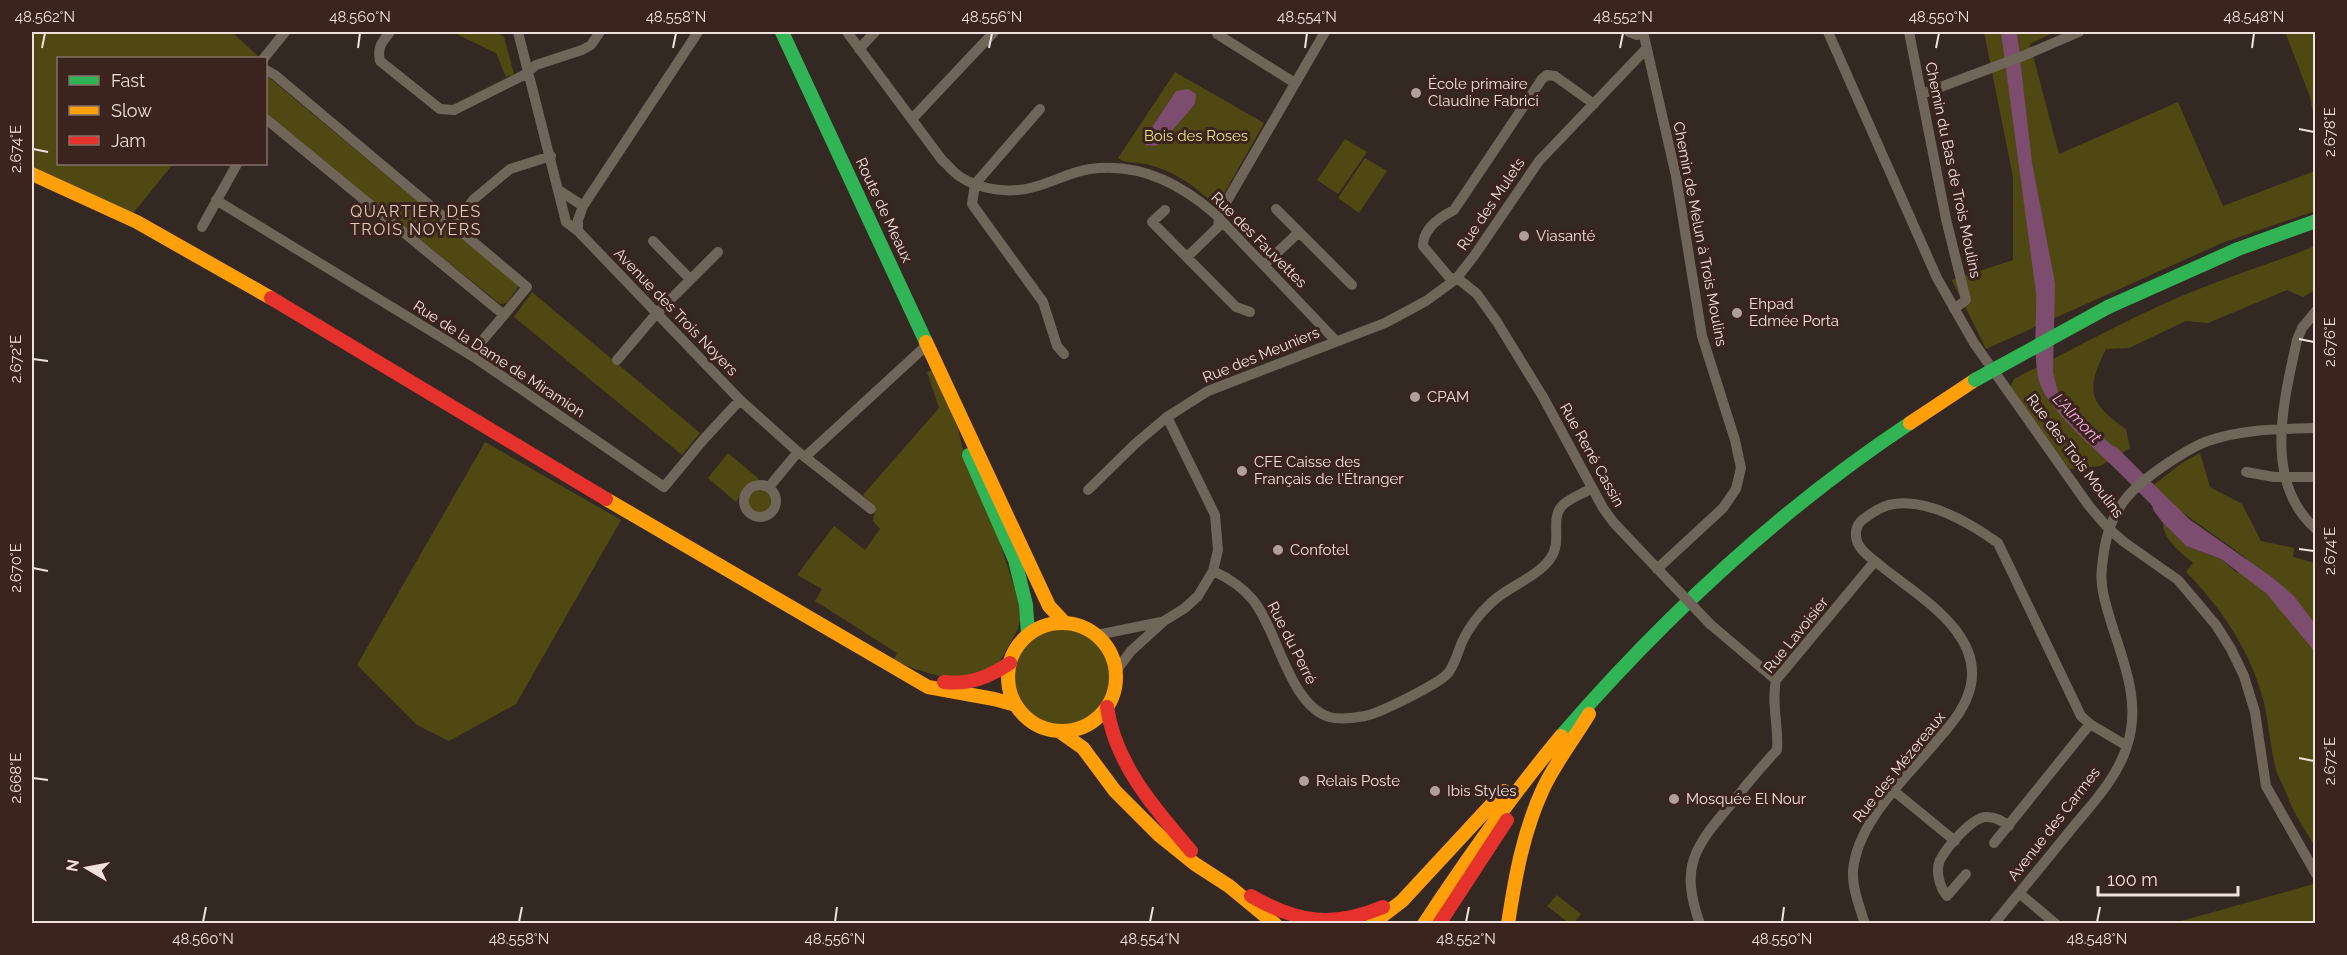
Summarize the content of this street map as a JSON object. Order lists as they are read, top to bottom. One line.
{"streets":{"main road":["Route de Meaux"],"street":["Chemin du Bas de Trois Moulins","Rue des Mulets","Chemin de Melun à Trois Moulins","Rue des Fauvettes","Avenue des Trois Noyers","Rue des Meuniers","Rue de la Dame de Miramion","Rue René Cassin","Rue des Trois Moulins","Rue Lavoisier","Rue du Perré","Rue des Mézereaux","Avenue des Carmes"]},"crossings":[["Chemin du Bas de Trois Moulins","Rue des Trois Moulins"],["Rue des Mulets","Chemin de Melun à Trois Moulins"],["Rue des Mulets","Rue des Fauvettes"],["Rue des Mulets","Rue des Meuniers"],["Rue des Mulets","Rue René Cassin"],["Chemin de Melun à Trois Moulins","Rue René Cassin"],["Rue des Fauvettes","Rue des Meuniers"],["Avenue des Trois Noyers","Rue de la Dame de Miramion"],["Rue René Cassin","Rue Lavoisier"],["Rue René Cassin","Rue du Perré"],["Rue des Trois Moulins","Avenue des Carmes"],["Rue Lavoisier","Rue des Mézereaux"]],"districts":["QUARTIER DES TROIS NOYERS"],"water":["L'Almont"],"parks":["Bois des Roses"],"places":["École primaire Claudine Fabrici","Viasanté","Ehpad Edmée Porta","CPAM","CFE Caisse des Français de l'Étranger","Confotel","Relais Poste","Ibis Styles","Mosquée El Nour"],"legend":["Fast","Slow","Jam"],"scale_bar":"100 m","north":"left","coordinates":["48.562°N","48.560°N","48.558°N","48.556°N","48.554°N","48.552°N","48.550°N","48.548°N","2.678°E","2.674°E","2.676°E","2.672°E","2.670°E","2.668°E"]}
